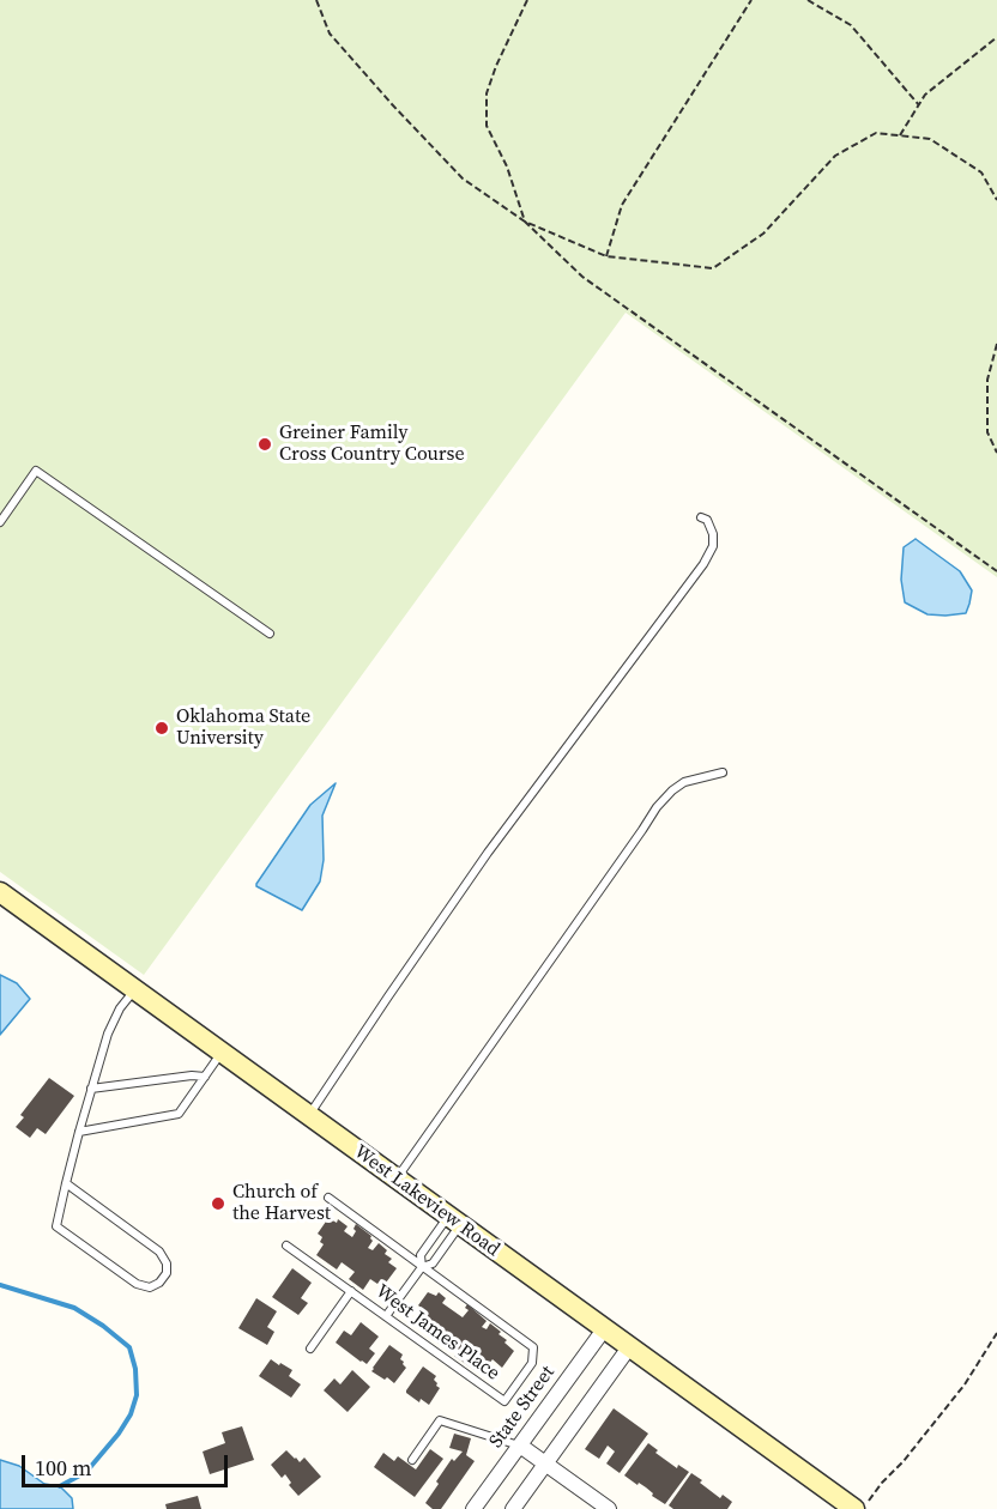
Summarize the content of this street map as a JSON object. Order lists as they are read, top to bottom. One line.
{"streets":{"main road":["West Lakeview Road"],"street":["State Street"],"lane":["West James Place"]},"crossings":[["West Lakeview Road","State Street"]],"places":["Greiner Family Cross Country Course","Oklahoma State University","Church of the Harvest"],"scale_bar":"100 m"}
